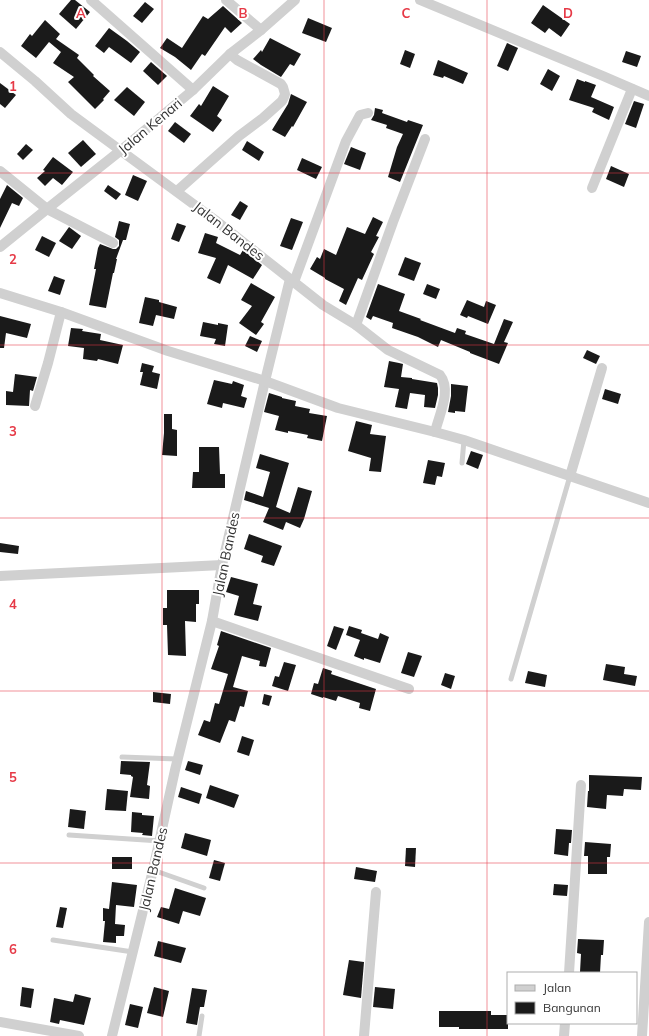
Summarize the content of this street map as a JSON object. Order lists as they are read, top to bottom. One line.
{"streets":{"street":["Jalan Kenari","Jalan Bandes"]},"crossings":[["Jalan Kenari","Jalan Bandes"]],"legend":["Jalan","Bangunan"],"grid":{"columns":["A","B","C","D"],"rows":["1","2","3","4","5","6"]}}
